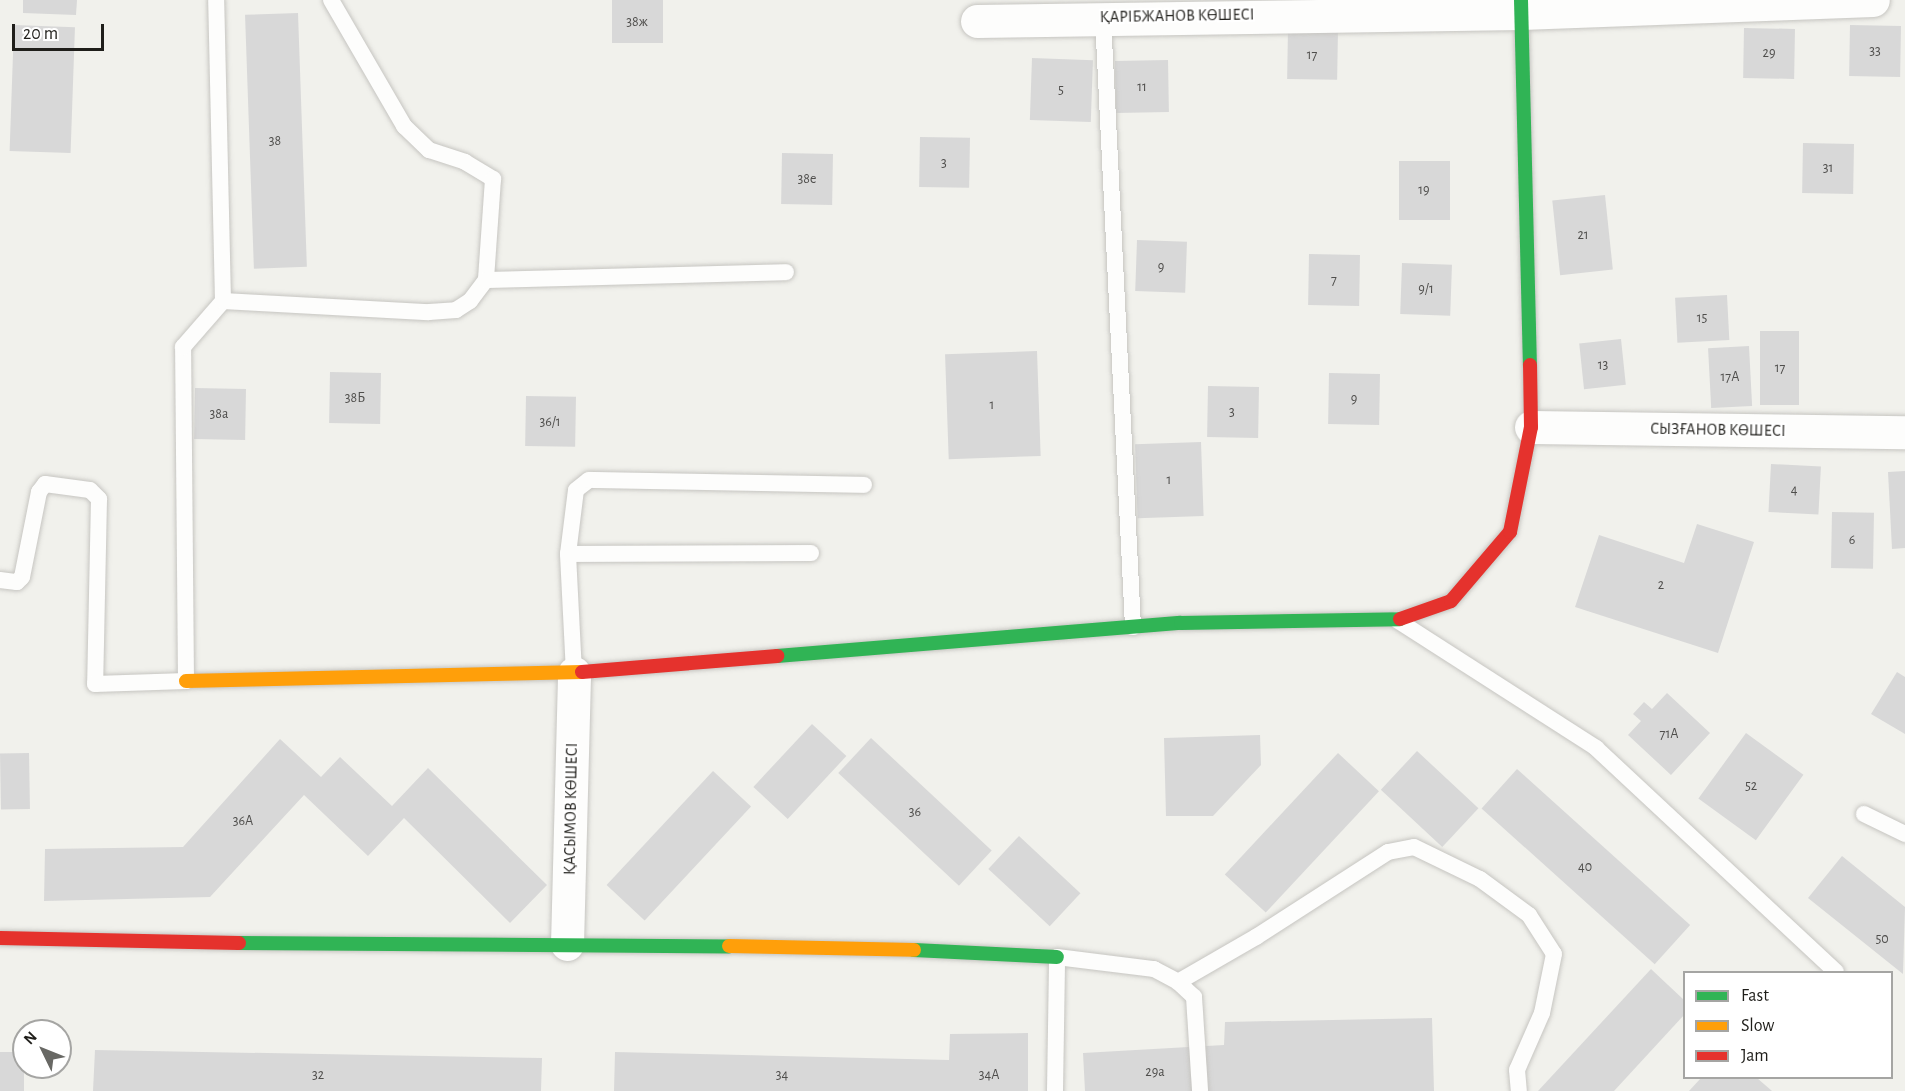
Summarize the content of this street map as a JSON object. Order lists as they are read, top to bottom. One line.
{"streets":{"street":["ҚАРІБЖАНОВ КӨШЕСІ","СЫЗҒАНОВ КӨШЕСІ","ҚАСЫМОВ КӨШЕСІ"]},"house_numbers":["38ж","33","29","17","11","5","38","3","31","38е","19","21","9","7","9/1","15","13","17","17А","38Б","9","1","3","38а","36/1","1","4","6","2","71А","52","36","36А","40","50","29а","32","34","34А"],"legend":["Fast","Slow","Jam"],"scale_bar":"20 m","north":"top left"}
